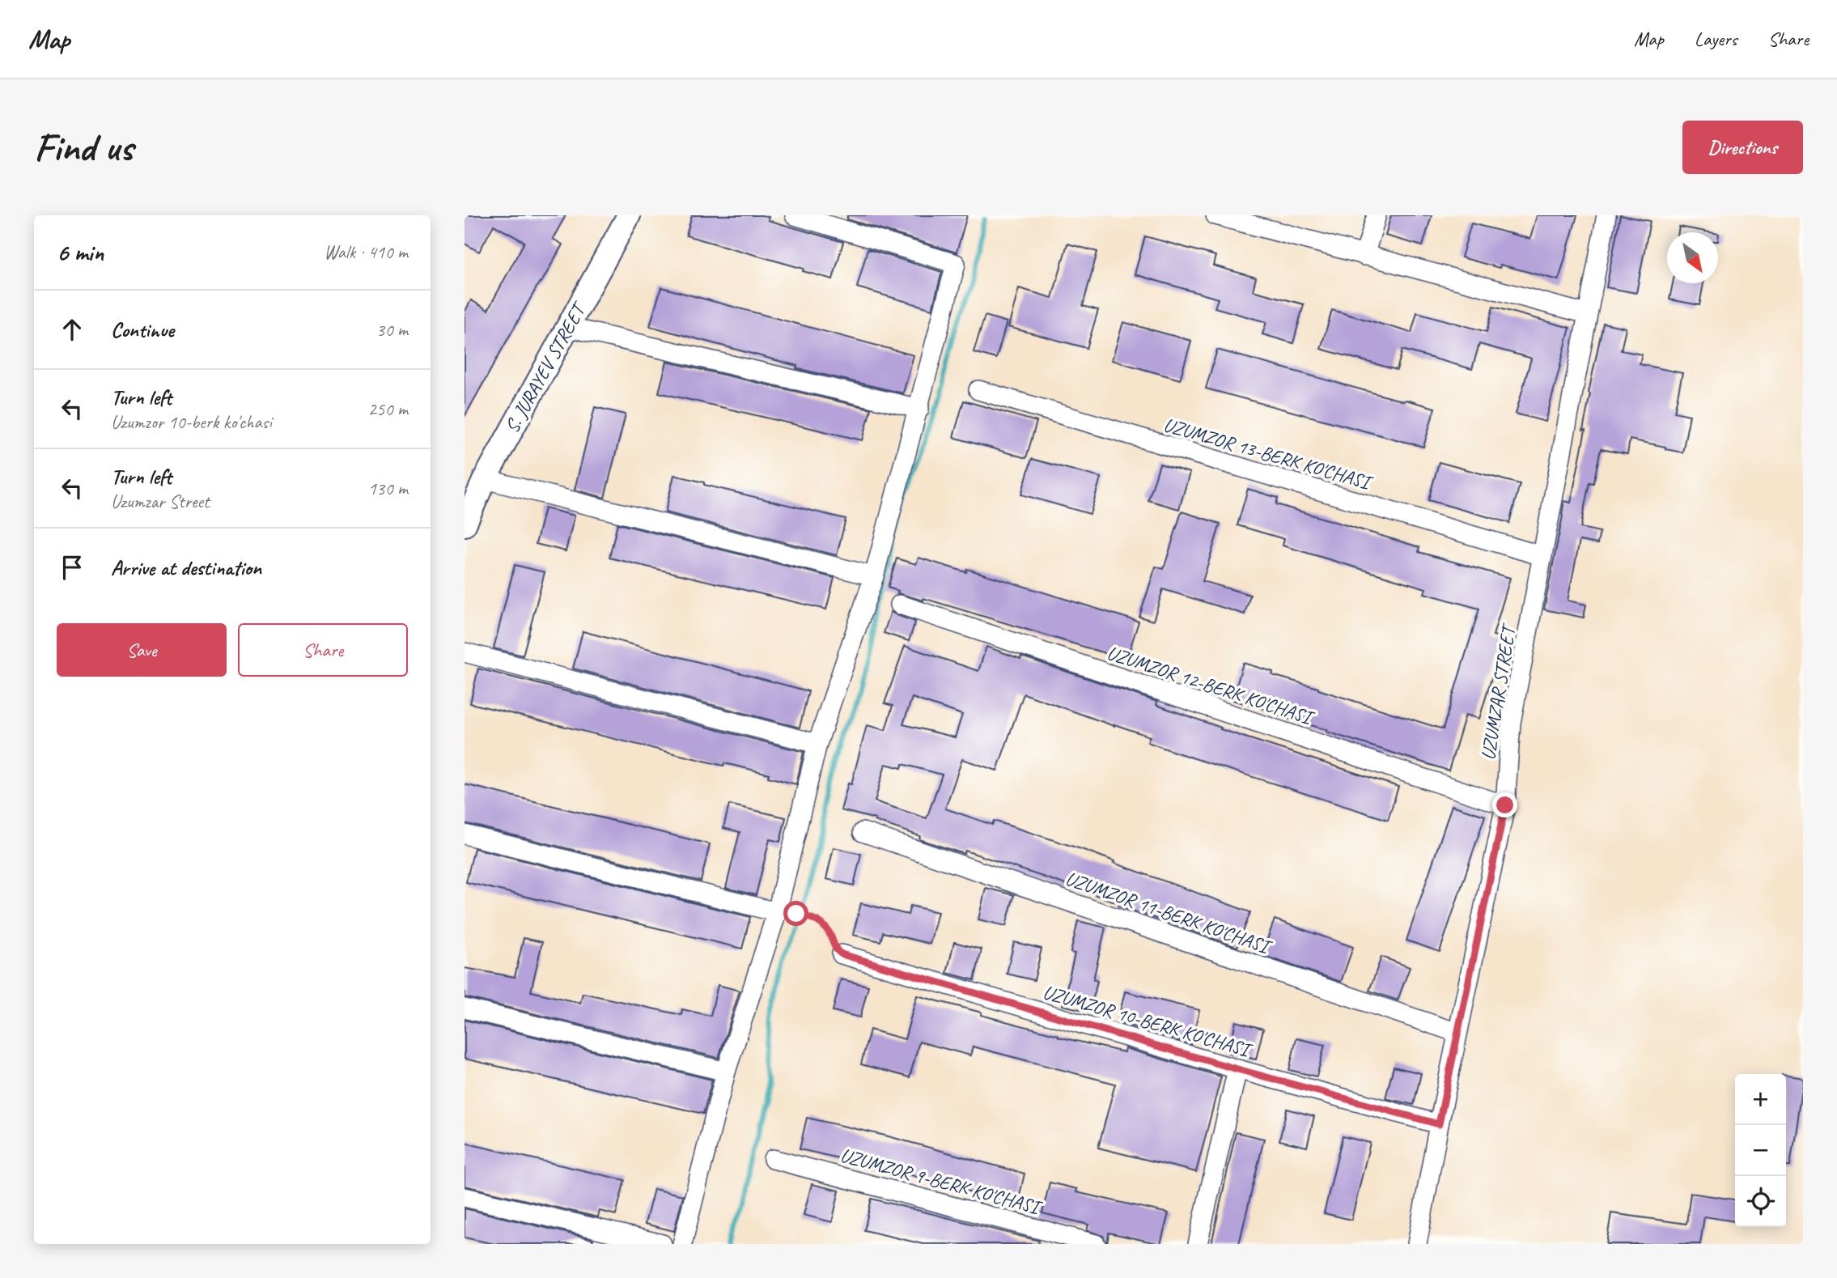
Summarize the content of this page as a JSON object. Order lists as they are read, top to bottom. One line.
{"streets":{"street":["S. JURAYEV STREET","UZUMZOR 13-BERK KO'CHASI","UZUMZOR 12-BERK KO'CHASI","UZUMZAR STREET","UZUMZOR 11-BERK KO'CHASI","UZUMZOR 10-BERK KO'CHASI","UZUMZOR 9-BERK KO'CHASI"]},"crossings":[["UZUMZOR 13-BERK KO'CHASI","UZUMZAR STREET"],["UZUMZOR 12-BERK KO'CHASI","UZUMZAR STREET"],["UZUMZAR STREET","UZUMZOR 11-BERK KO'CHASI"],["UZUMZAR STREET","UZUMZOR 10-BERK KO'CHASI"]],"north":"bottom right","page":{"header":"Map","nav":["Map","Layers","Share"],"buttons":["Directions",["Save","Share"]],"title":"Find us","heading":["6 min","Walk · 410 m"],"list":[["Continue","30 m"],["Turn left","Uzumzor 10-berk ko'chasi","250 m"],["Turn left","Uzumzar Street","130 m"],"Arrive at destination"],"map_buttons":["+","−"]}}
